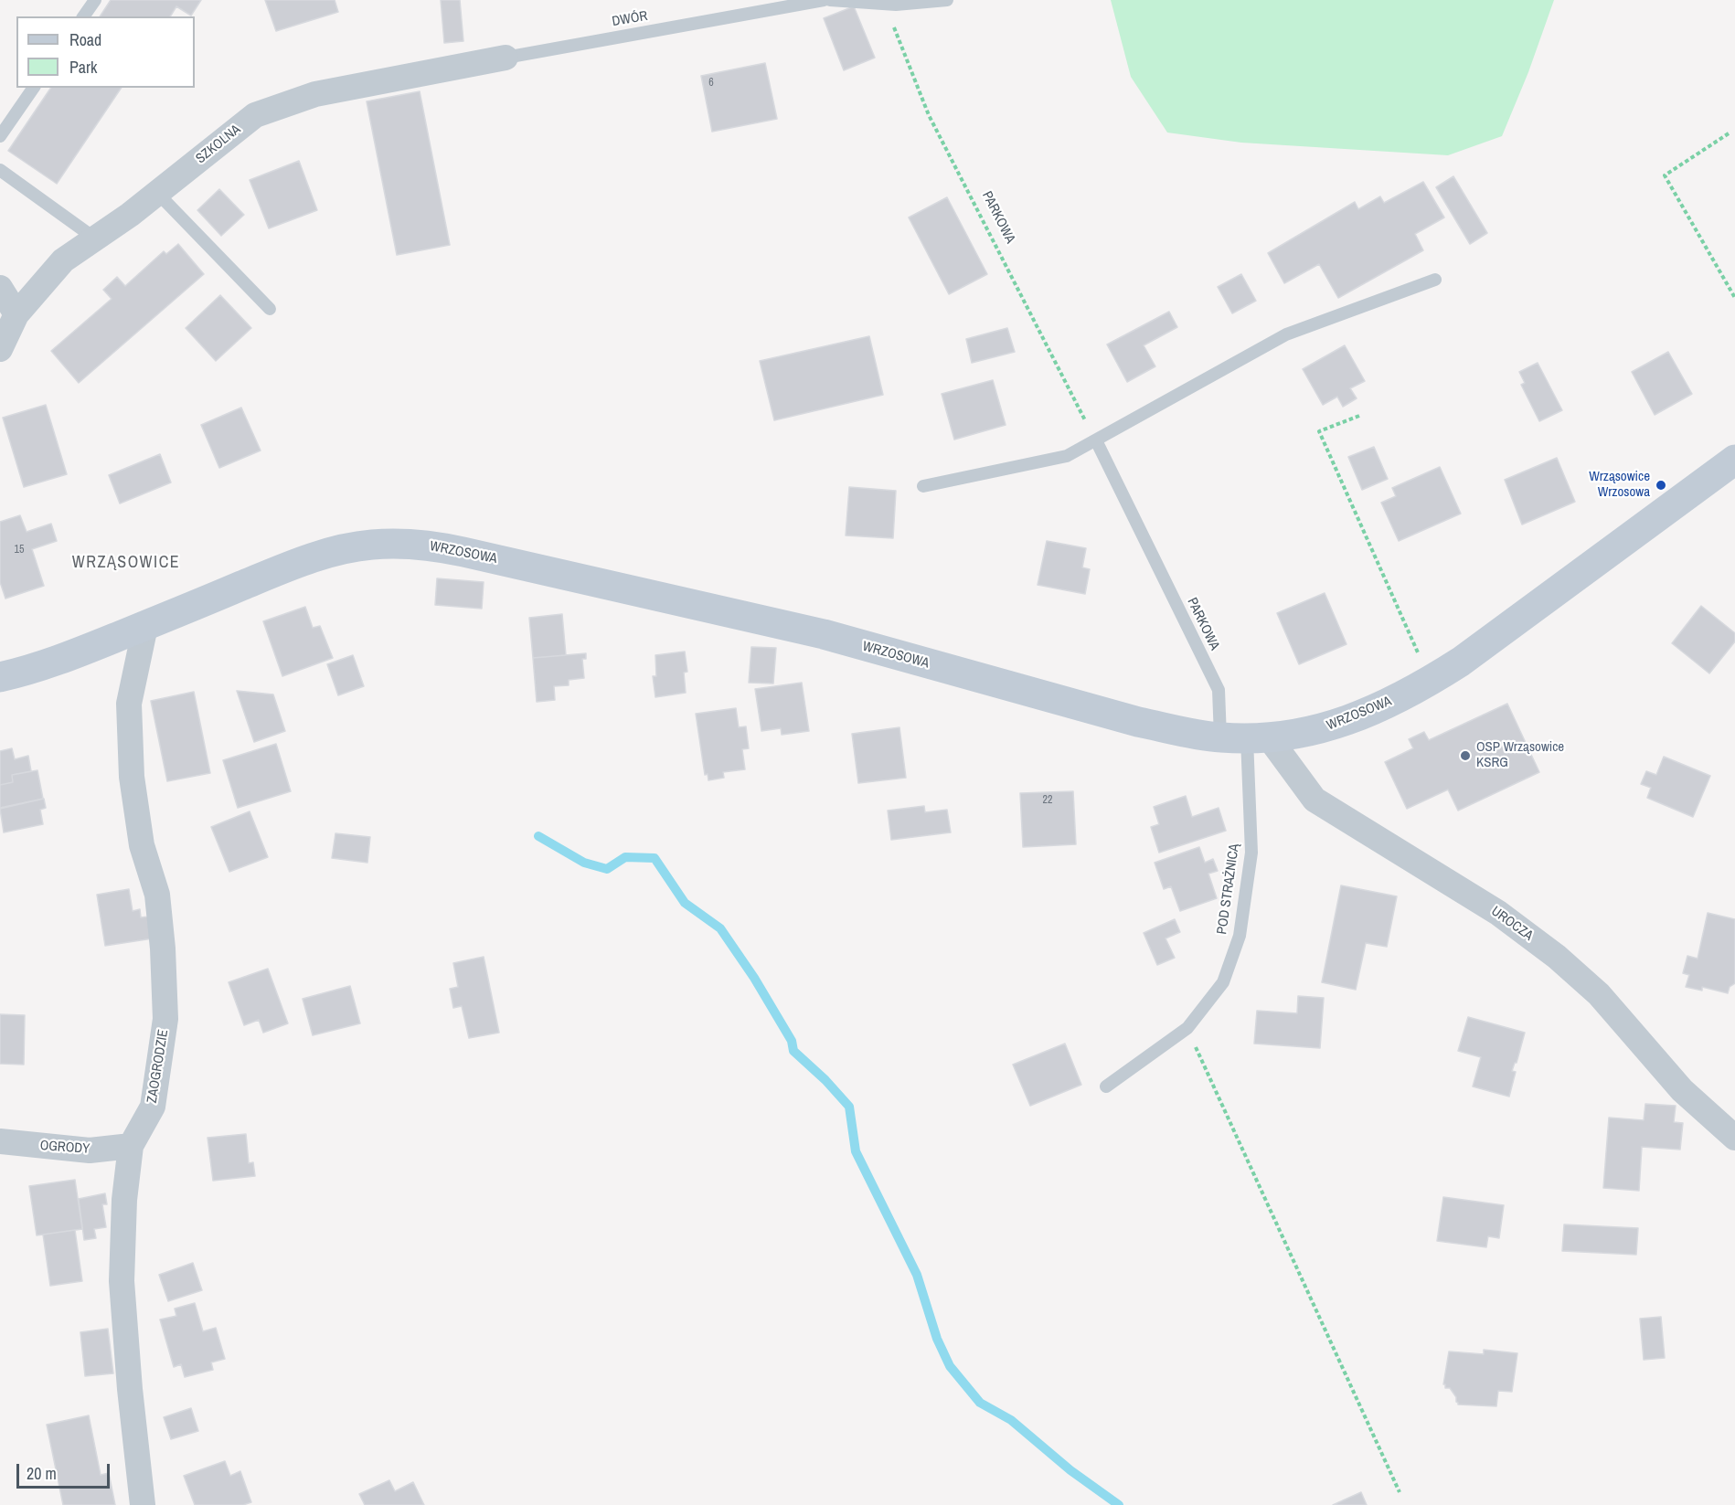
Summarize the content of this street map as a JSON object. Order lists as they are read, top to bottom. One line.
{"streets":{"street":["SZKOLNA","WRZOSOWA","UROCZA","ZAOGRODZIE","OGRODY"],"lane":["DWÓR","PARKOWA","POD STRAŻNICĄ"]},"crossings":[["DWÓR","SZKOLNA"],["PARKOWA","WRZOSOWA"],["PARKOWA","POD STRAŻNICĄ"],["PARKOWA","UROCZA"],["WRZOSOWA","POD STRAŻNICĄ"],["WRZOSOWA","UROCZA"],["WRZOSOWA","ZAOGRODZIE"],["POD STRAŻNICĄ","UROCZA"],["ZAOGRODZIE","OGRODY"]],"districts":["WRZĄSOWICE"],"places":["Wrząsowice Wrzosowa","OSP Wrząsowice KSRG"],"house_numbers":["6","15","22"],"legend":["Road","Park"],"scale_bar":"20 m"}
